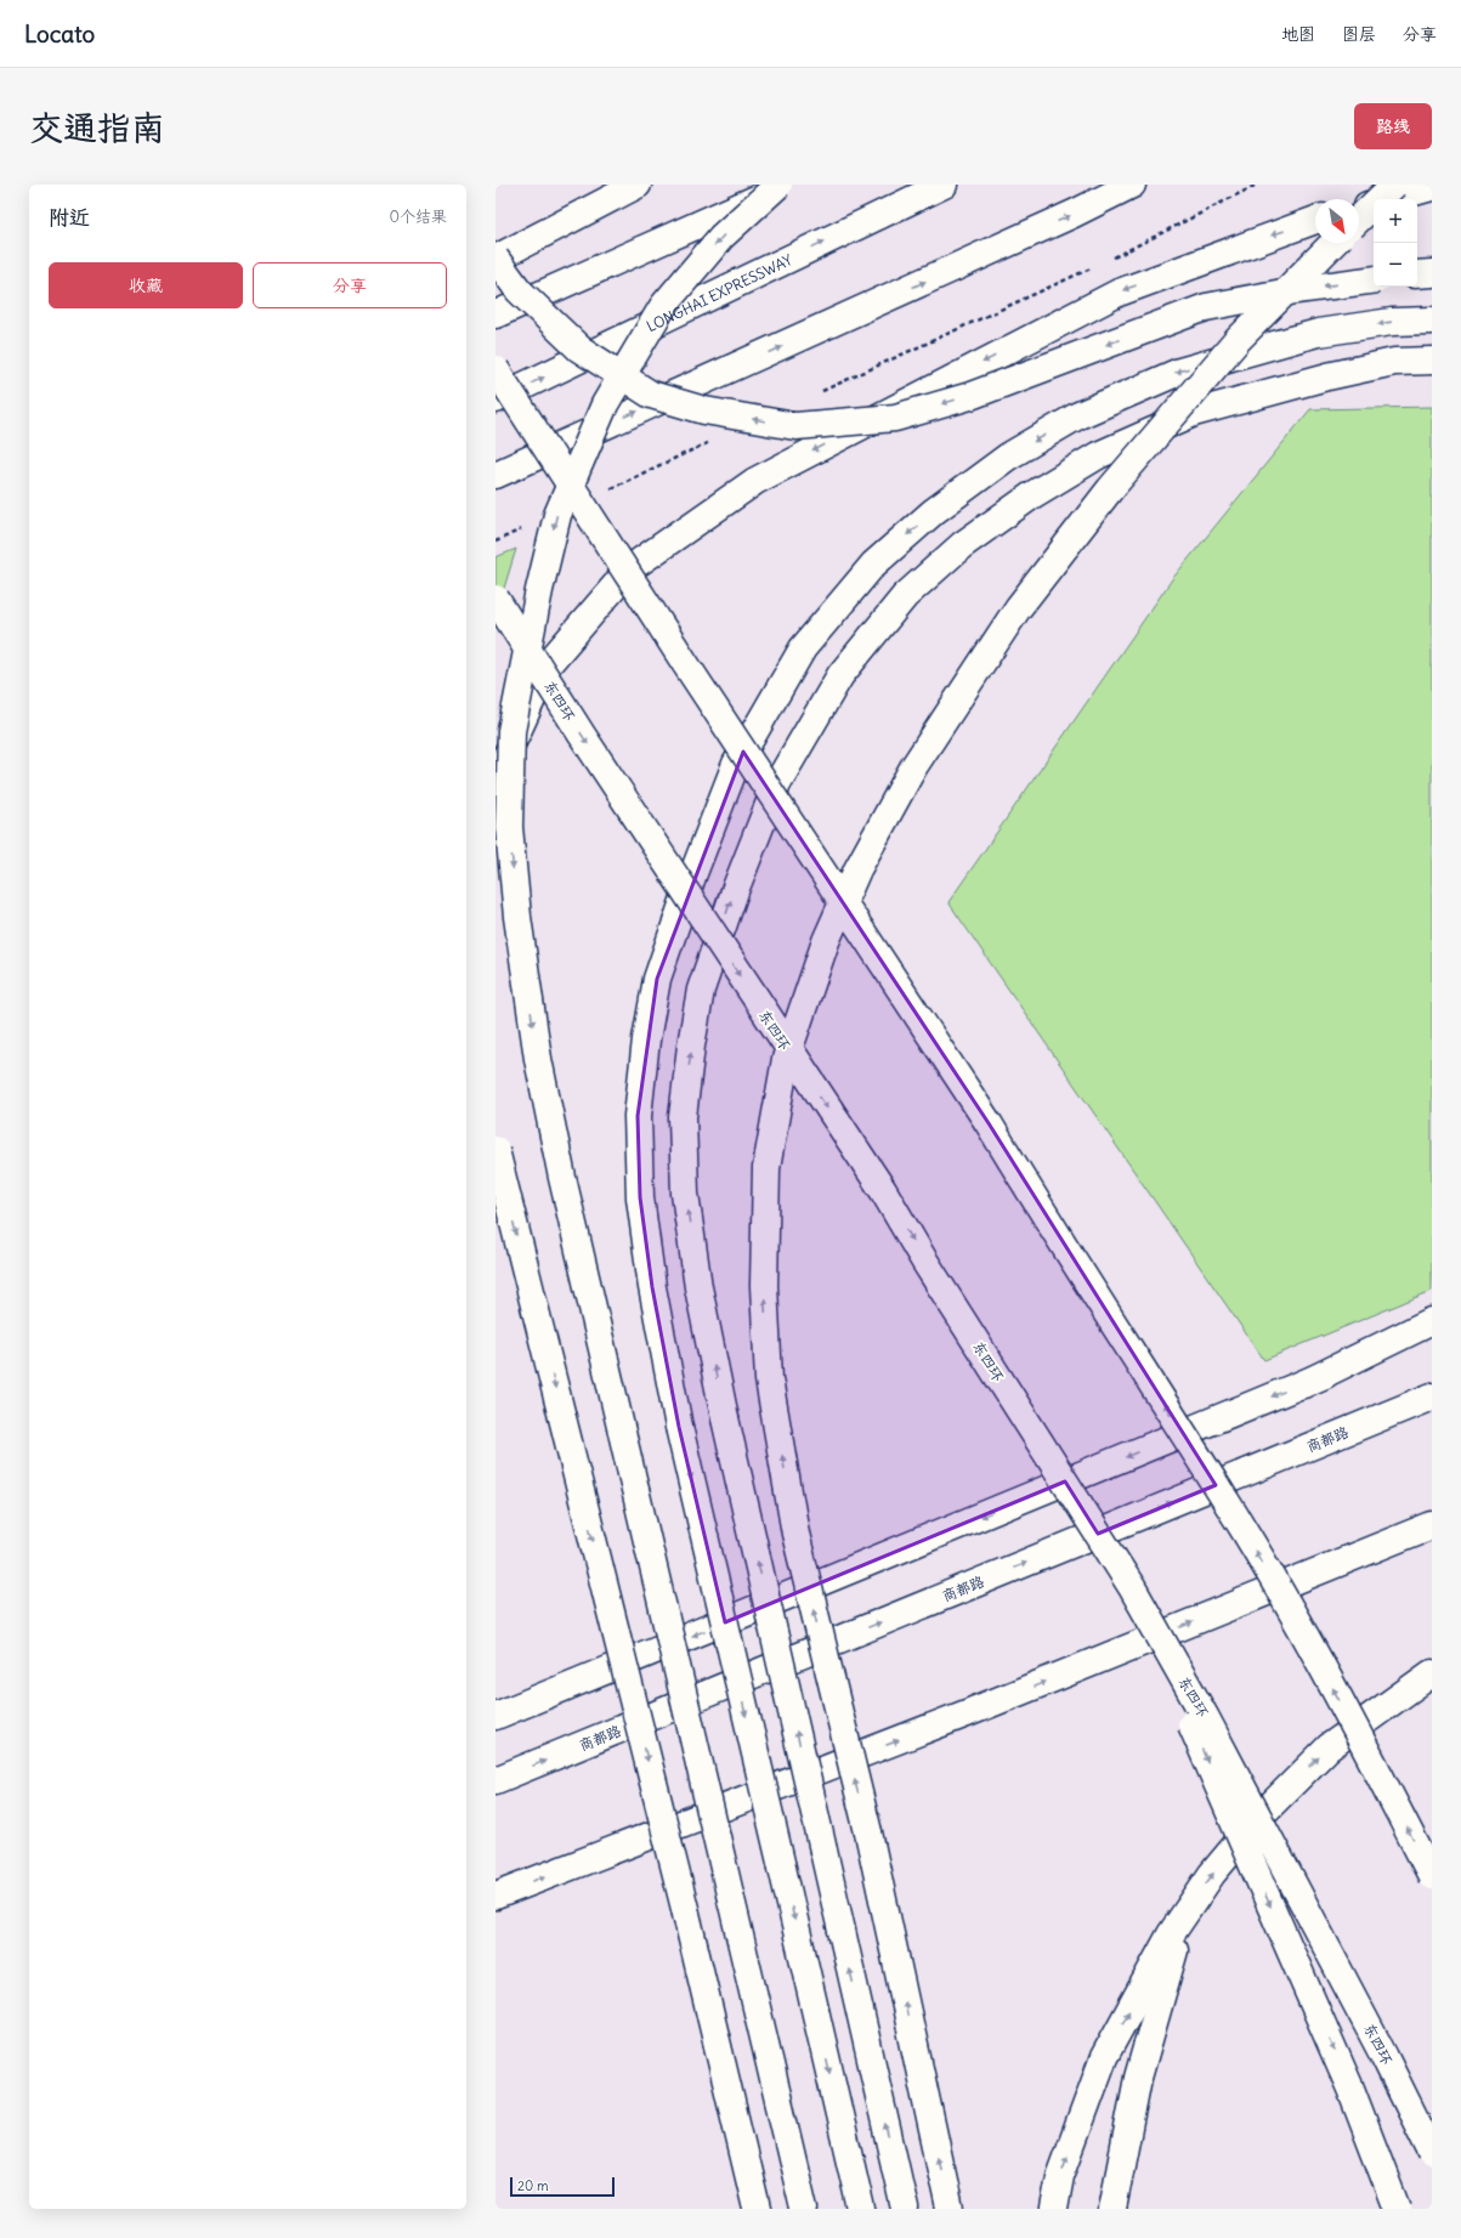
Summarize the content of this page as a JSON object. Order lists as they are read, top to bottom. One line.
{"streets":{"main road":["LONGHAI EXPRESSWAY","东四环","商都路"]},"scale_bar":"20 m","north":"bottom right","page":{"header":"Locato","nav":["地图","图层","分享"],"buttons":["路线",["收藏","分享"]],"title":"交通指南","heading":["附近","0个结果"],"map_buttons":["+","−"],"scale":"20 m"}}
